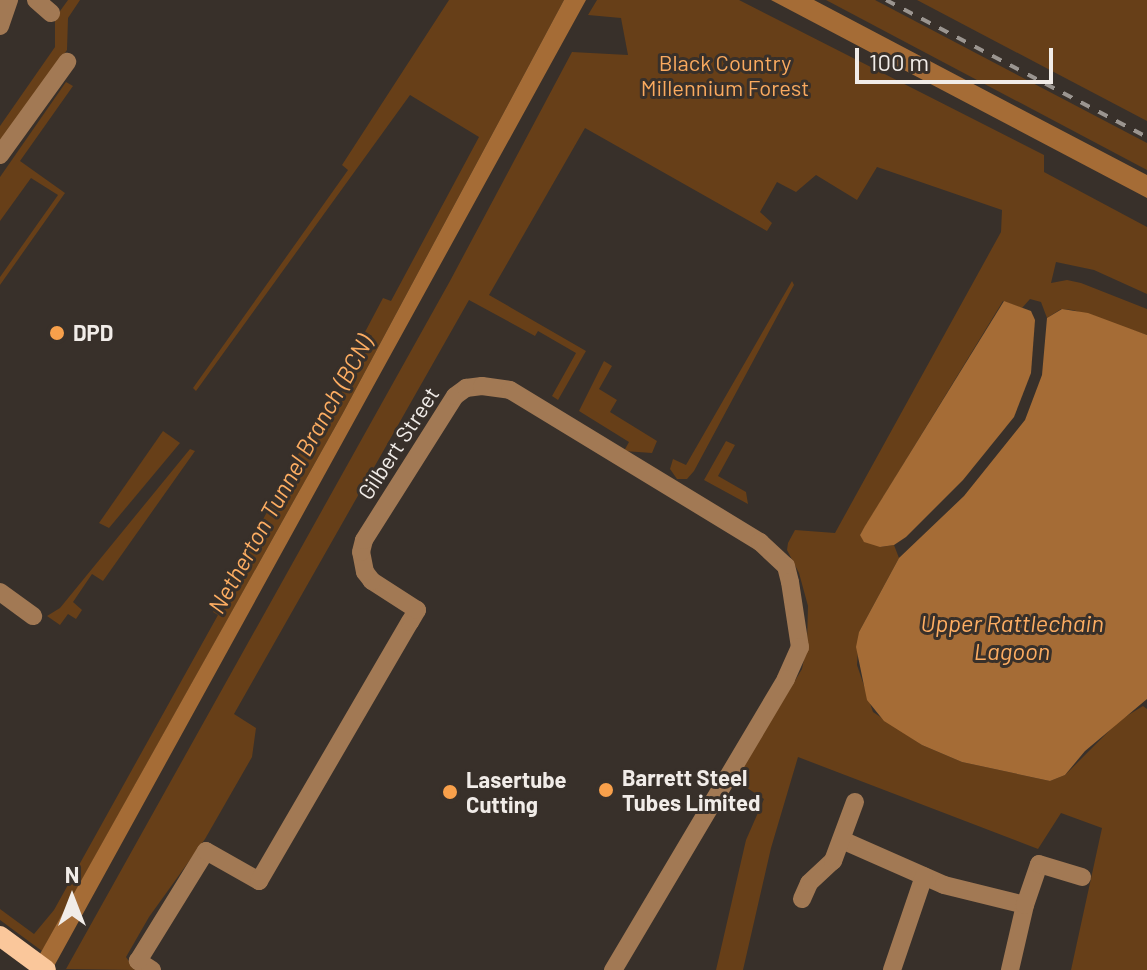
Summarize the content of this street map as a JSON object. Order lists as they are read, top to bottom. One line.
{"streets":{"street":["Gilbert Street"]},"water":["Netherton Tunnel Branch (BCN)","Upper Rattlechain Lagoon"],"parks":["Black Country Millennium Forest"],"places":["DPD","Barrett Steel Tubes Limited","Lasertube Cutting"],"scale_bar":"100 m","north":"top"}
